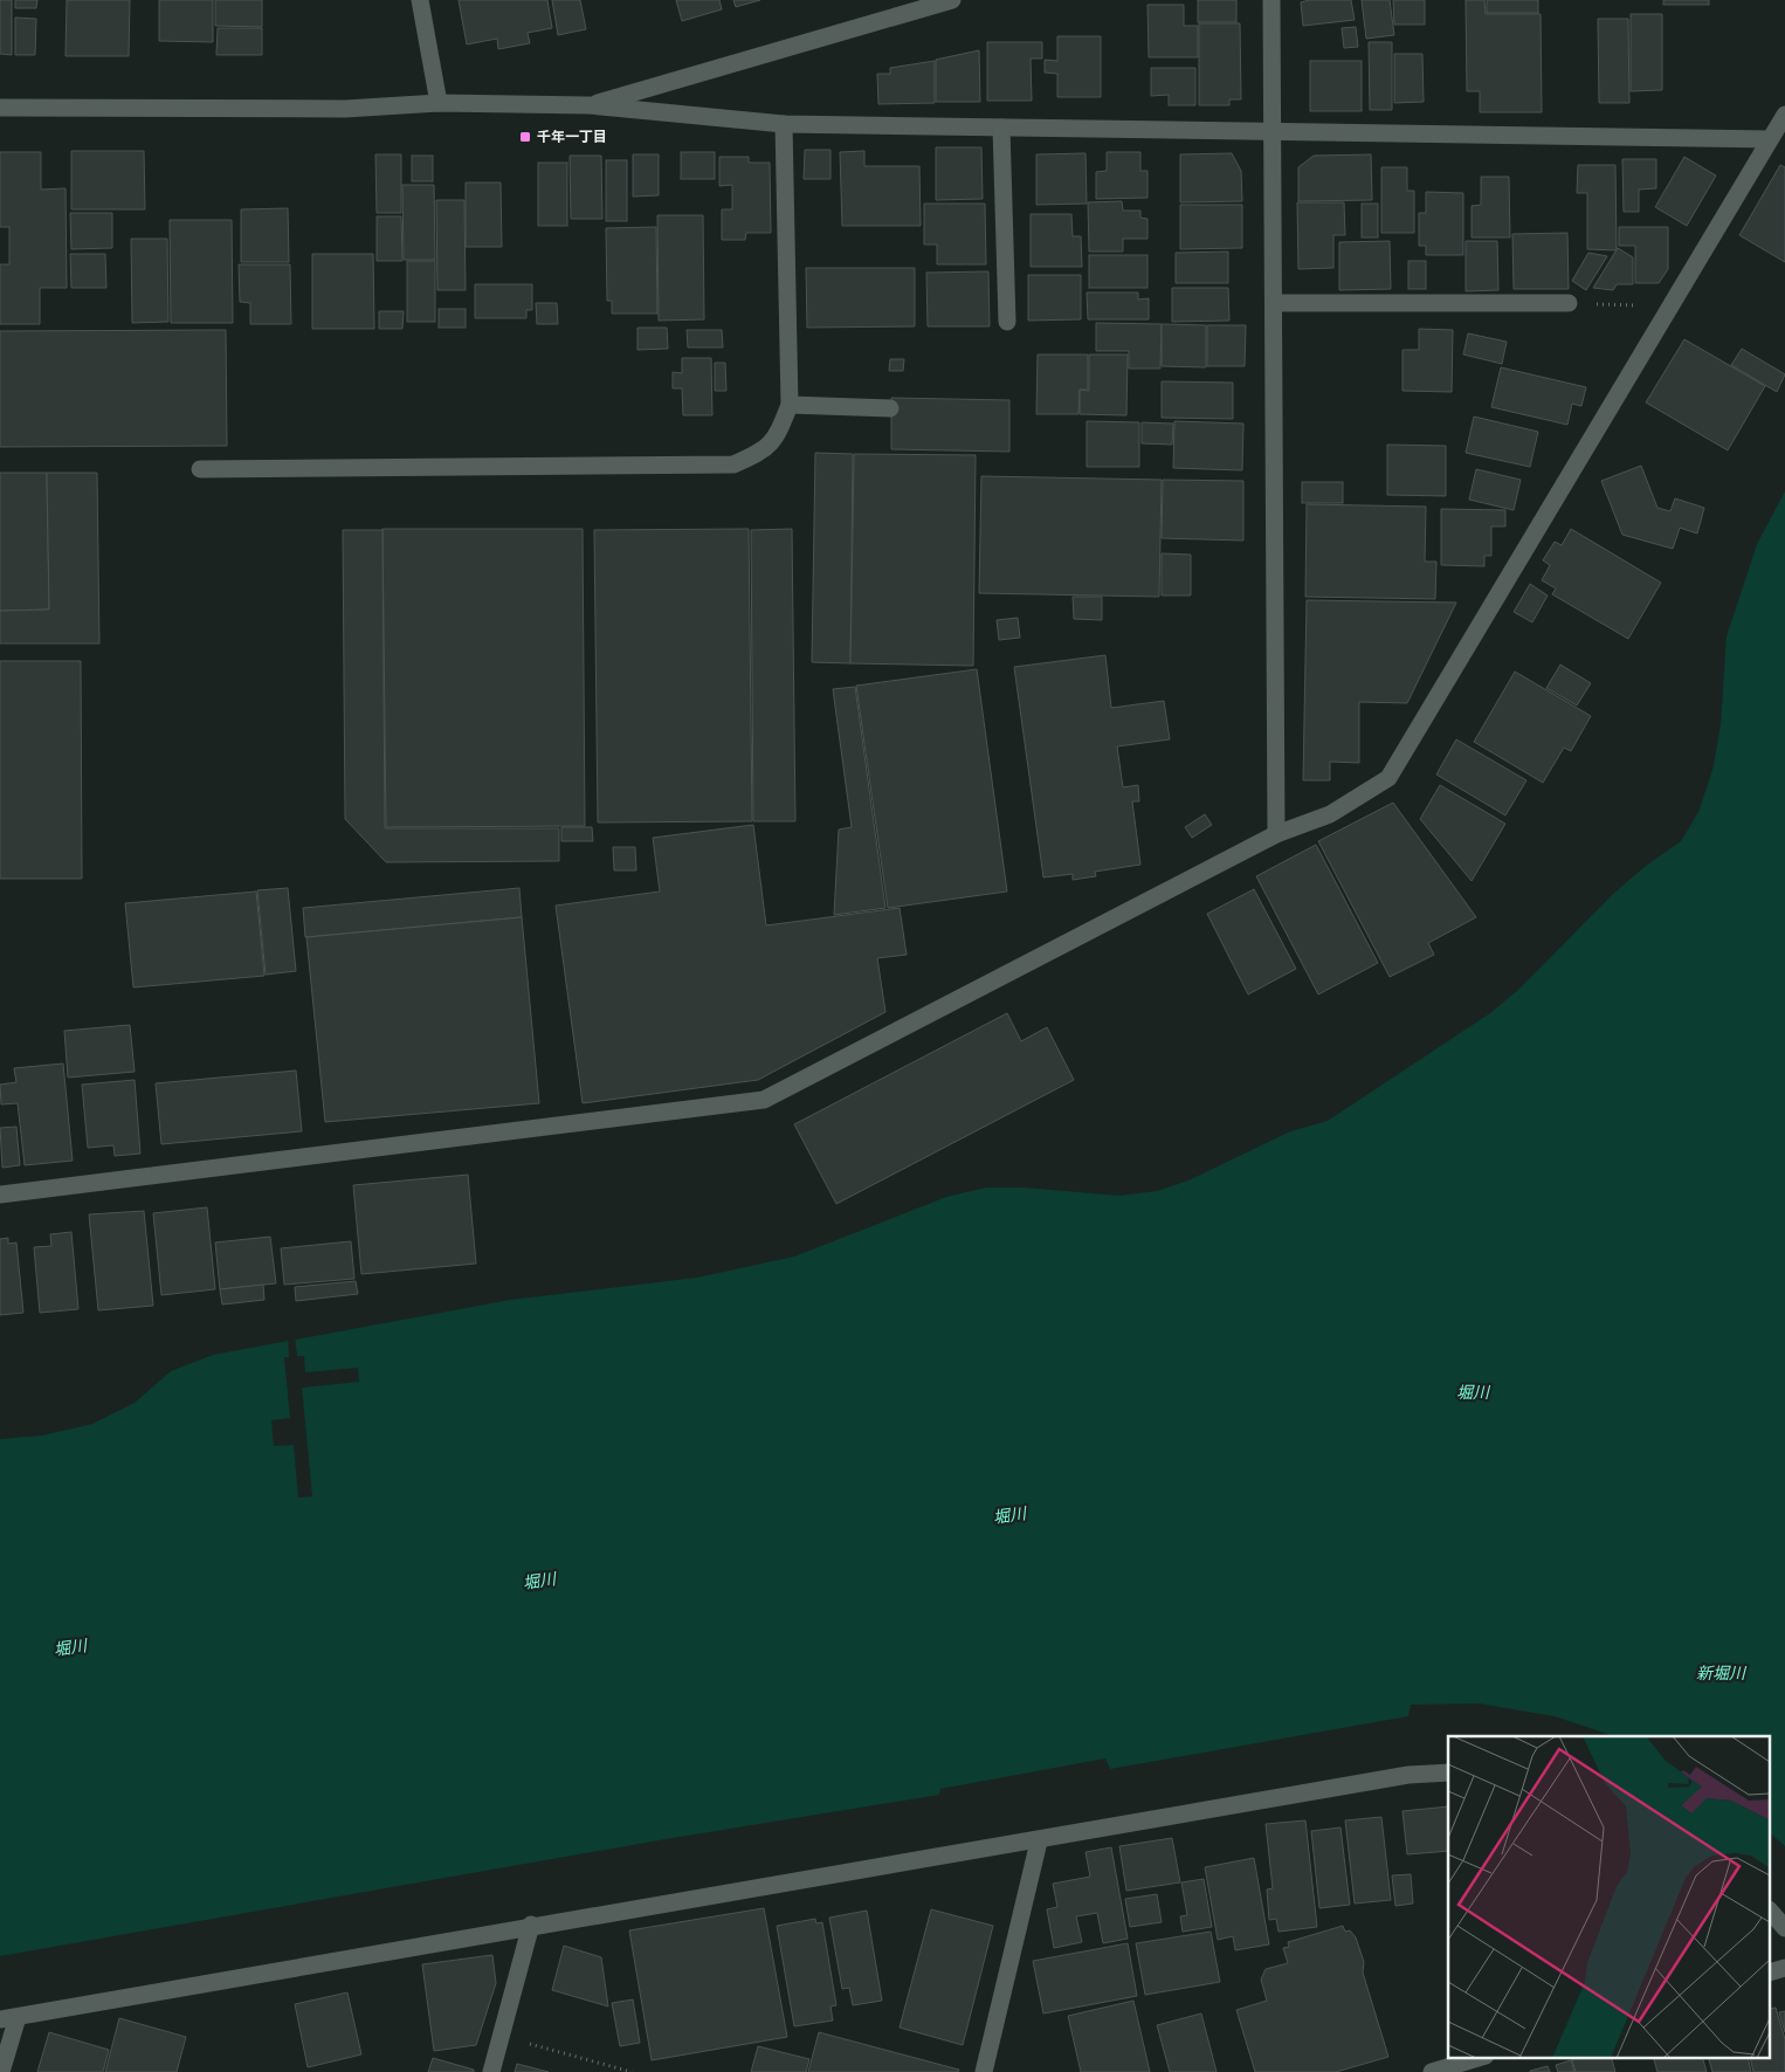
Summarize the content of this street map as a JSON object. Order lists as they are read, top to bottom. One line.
{"water":["堀川","新堀川"],"places":{"transit":["千年一丁目"]}}
